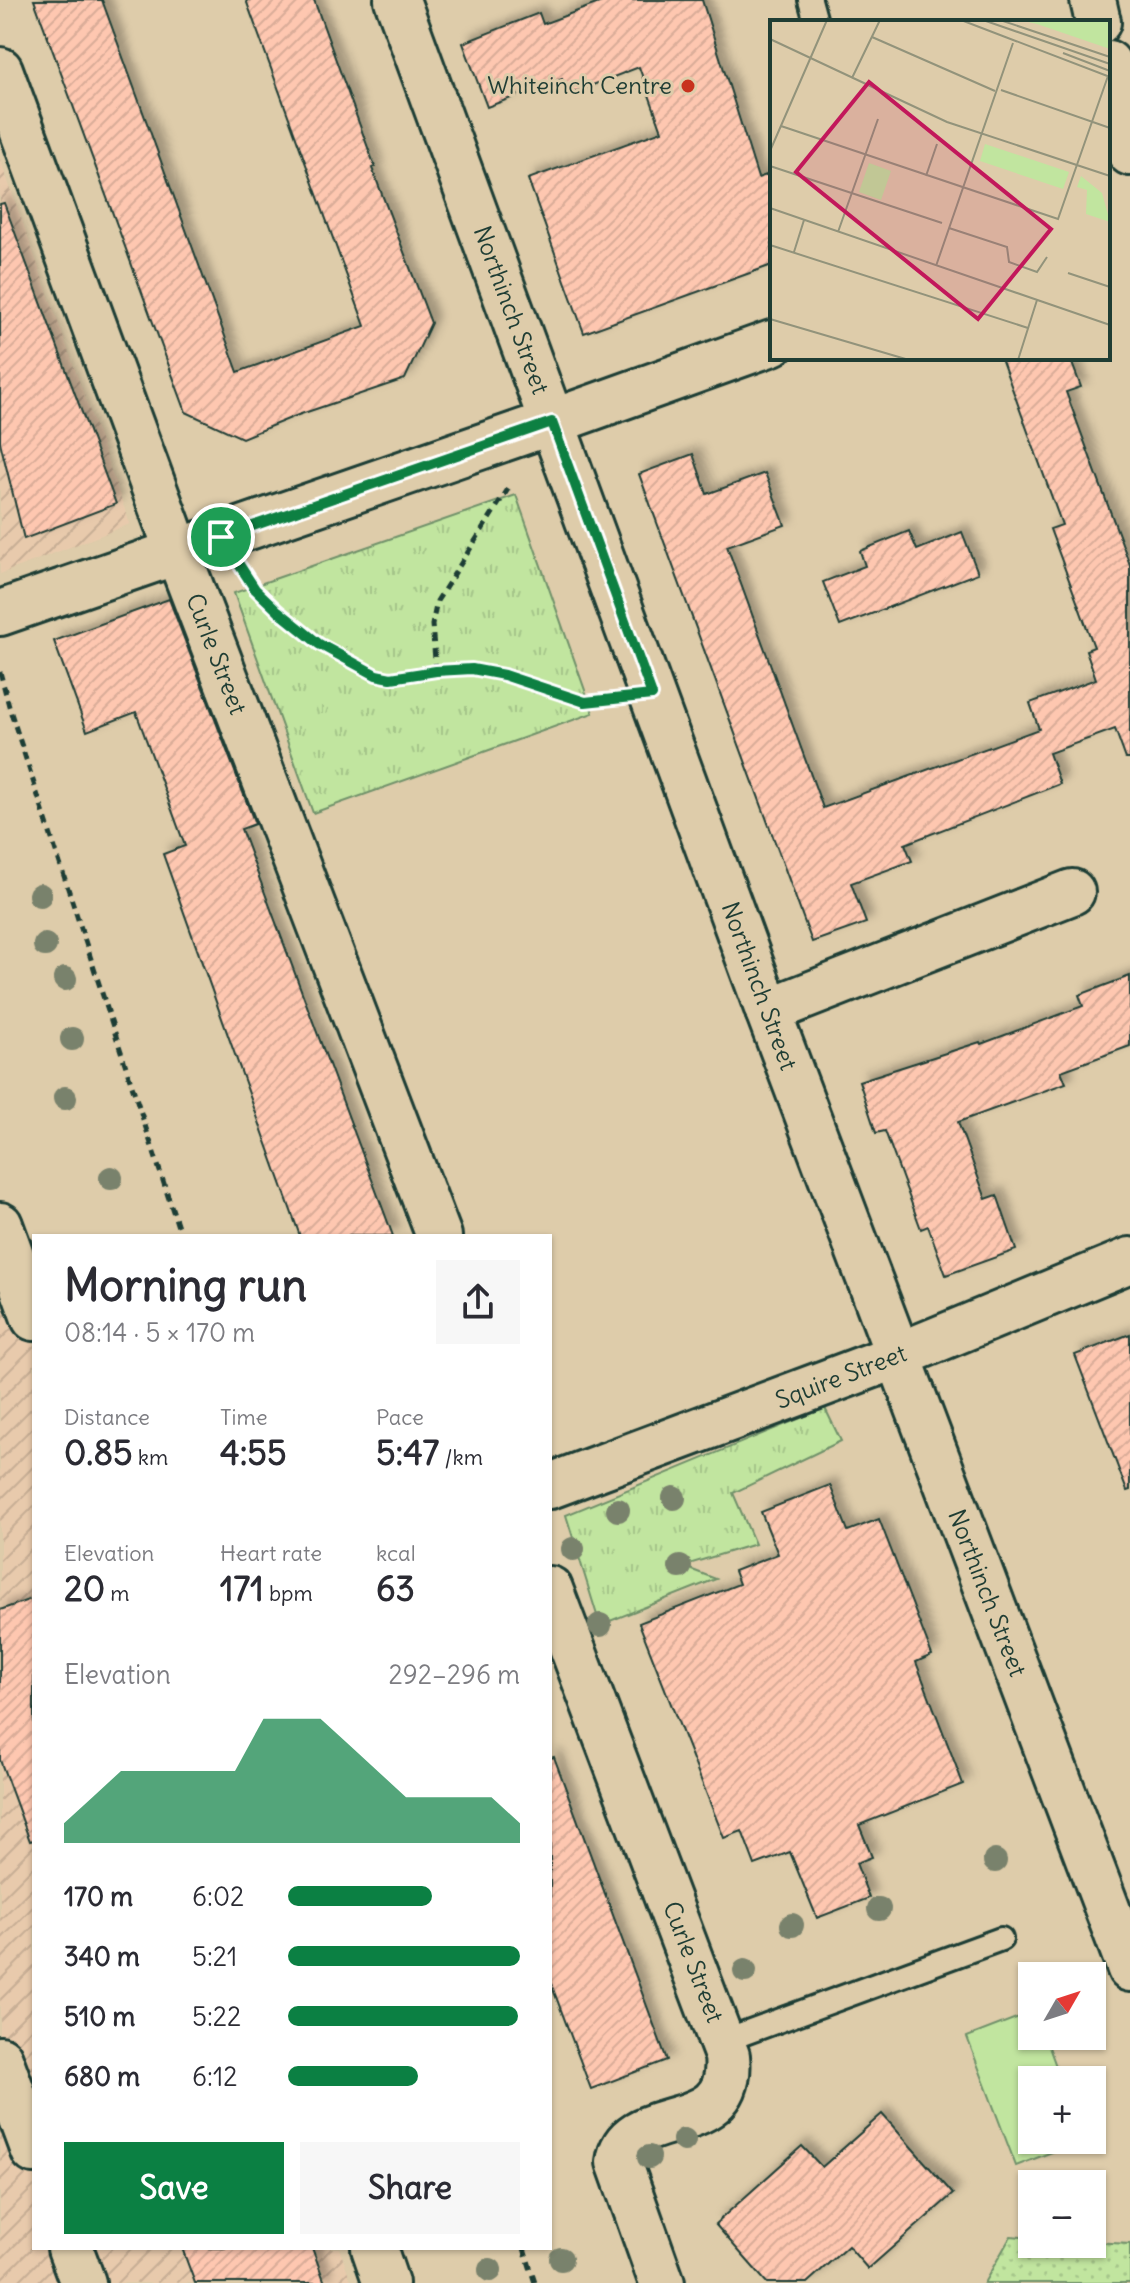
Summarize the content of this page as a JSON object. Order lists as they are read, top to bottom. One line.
{"streets":{"street":["Northinch Street","Curle Street","Squire Street"]},"crossings":[["Northinch Street","Squire Street"]],"places":["Whiteinch Centre"],"north":"top right","page":{"heading":["Morning run","08:14 · 5 × 170 m"],"stats":[["Distance","0.85 km"],["Time","4:55"],["Pace","5:47 /km"],["Elevation","20 m"],["Heart rate","171 bpm"],["kcal","63"]],"chart":["Elevation","292–296 m"],"list":[{"name":"170 m","note":"6:02"},{"name":"340 m","note":"5:21"},{"name":"510 m","note":"5:22"},{"name":"680 m","note":"6:12"}],"map_buttons":["+","−"],"buttons":["Save","Share"]}}
